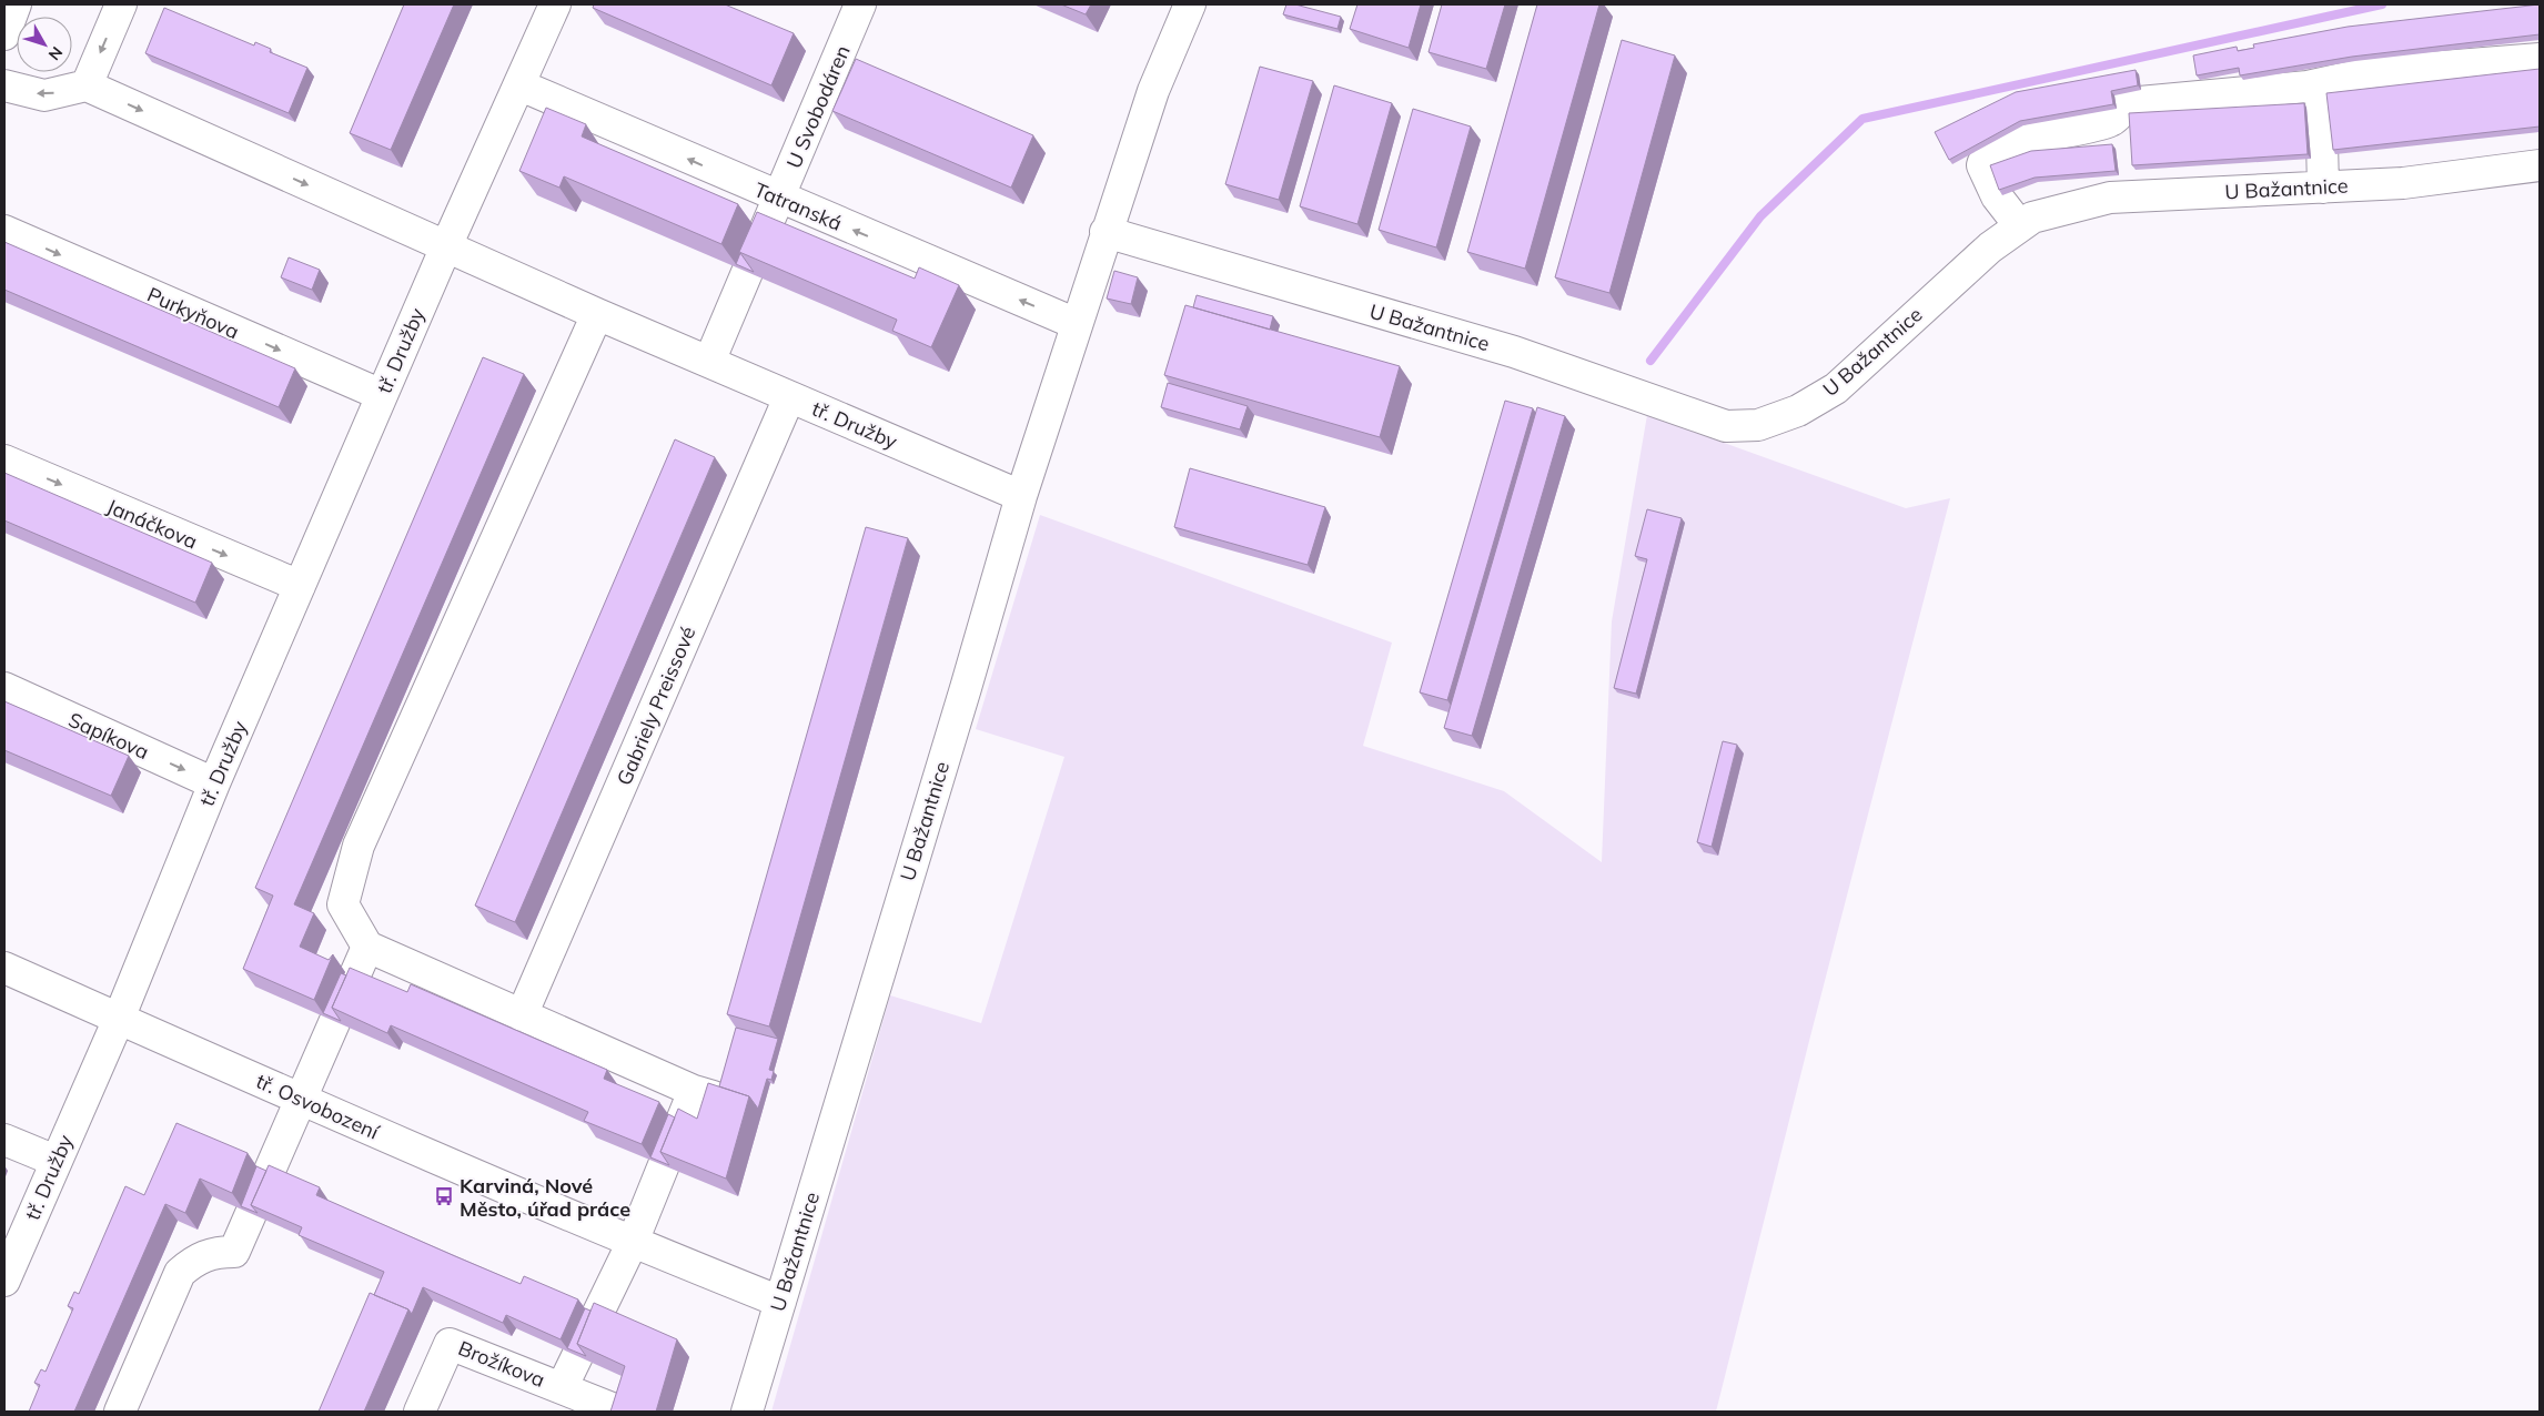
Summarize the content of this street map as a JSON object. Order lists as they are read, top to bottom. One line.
{"streets":{"street":["U Svobodáren","U Bažantnice","Tatranská","Purkyňova","tř. Družby","Janáčkova","Gabriely Preissové","Sapíkova","tř. Osvobození","Brožíkova"]},"crossings":[["U Svobodáren","Tatranská"],["U Svobodáren","tř. Družby"],["U Bažantnice","Tatranská"],["U Bažantnice","tř. Družby"],["U Bažantnice","tř. Osvobození"],["Tatranská","tř. Družby"],["Purkyňova","tř. Družby"],["tř. Družby","Janáčkova"],["tř. Družby","Gabriely Preissové"],["tř. Družby","Sapíkova"],["tř. Družby","tř. Osvobození"],["tř. Osvobození","Brožíkova"]],"one_way":["Tatranská","Purkyňova","Janáčkova","Sapíkova"],"places":{"bus stop":["Karviná, Nové Město, úřad práce"]},"north":"bottom right"}
